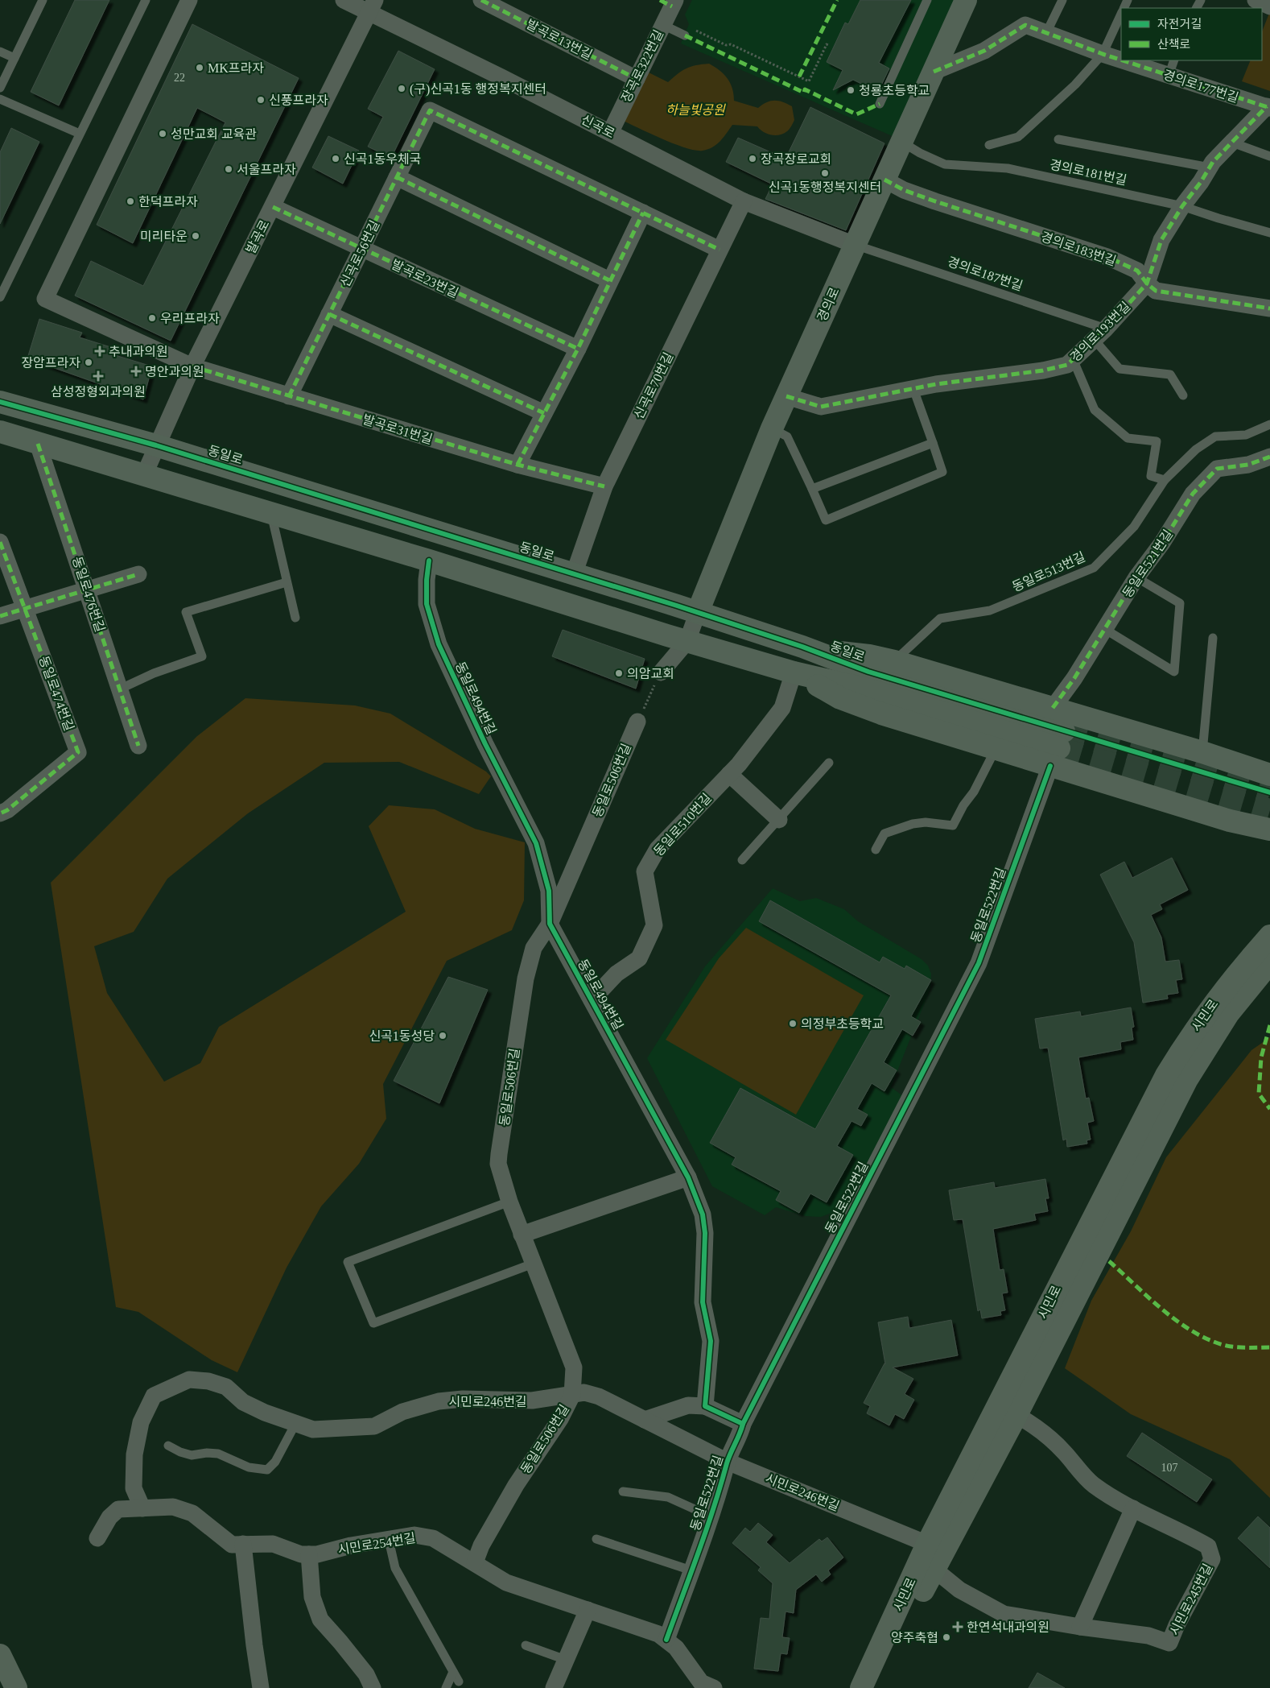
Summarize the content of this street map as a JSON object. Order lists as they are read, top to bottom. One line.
{"streets":{"street":["발곡로13번길","장곡로322번길","경의로177번길","신곡로","발곡로","경의로183번길","신곡로56번길","발곡로23번길","경의로","경의로193번길","신곡로70번길","발곡로31번길","동일로","동일로521번길","동일로476번길","동일로474번길","동일로494번길","동일로506번길","동일로510번길","동일로522번길","시민로","시민로246번길","시민로254번길","시민로245번길"],"lane":["경의로181번길","경의로187번길","동일로513번길"]},"crossings":[["발곡로13번길","장곡로322번길"],["장곡로322번길","신곡로"],["경의로177번길","경의로"],["경의로177번길","경의로193번길"],["신곡로","발곡로"],["신곡로","경의로187번길"],["신곡로","경의로"],["신곡로","신곡로70번길"],["경의로181번길","경의로"],["경의로181번길","경의로193번길"],["발곡로","발곡로23번길"],["발곡로","발곡로31번길"],["발곡로","동일로"],["경의로183번길","경의로"],["경의로183번길","경의로193번길"],["신곡로56번길","발곡로23번길"],["신곡로56번길","발곡로31번길"],["경의로187번길","경의로"],["경의로187번길","경의로193번길"],["경의로","경의로193번길"],["경의로","동일로"],["신곡로70번길","발곡로31번길"],["신곡로70번길","동일로"],["동일로","동일로522번길"],["동일로494번길","동일로506번길"],["동일로494번길","동일로510번길"],["동일로506번길","시민로246번길"],["동일로506번길","시민로254번길"],["동일로522번길","시민로246번길"],["동일로522번길","시민로254번길"],["시민로","시민로246번길"],["시민로","시민로245번길"],["시민로246번길","시민로254번길"],["시민로246번길","시민로245번길"]],"parks":["하늘빛공원"],"places":{"other":["MK프라자","(구)신곡1동 행정복지센터","청룡초등학교","신풍프라자","성만교회 교육관","신곡1동우체국","장곡장로교회","서울프라자","신곡1동행정복지센터","한덕프라자","미리타운","우리프라자","장암프라자","의암교회","의정부초등학교","신곡1동성당","양주축협"],"health":["추내과의원","명안과의원","삼성정형외과의원","한연석내과의원"]},"house_numbers":["22","107"],"legend":["자전거길","산책로"]}
